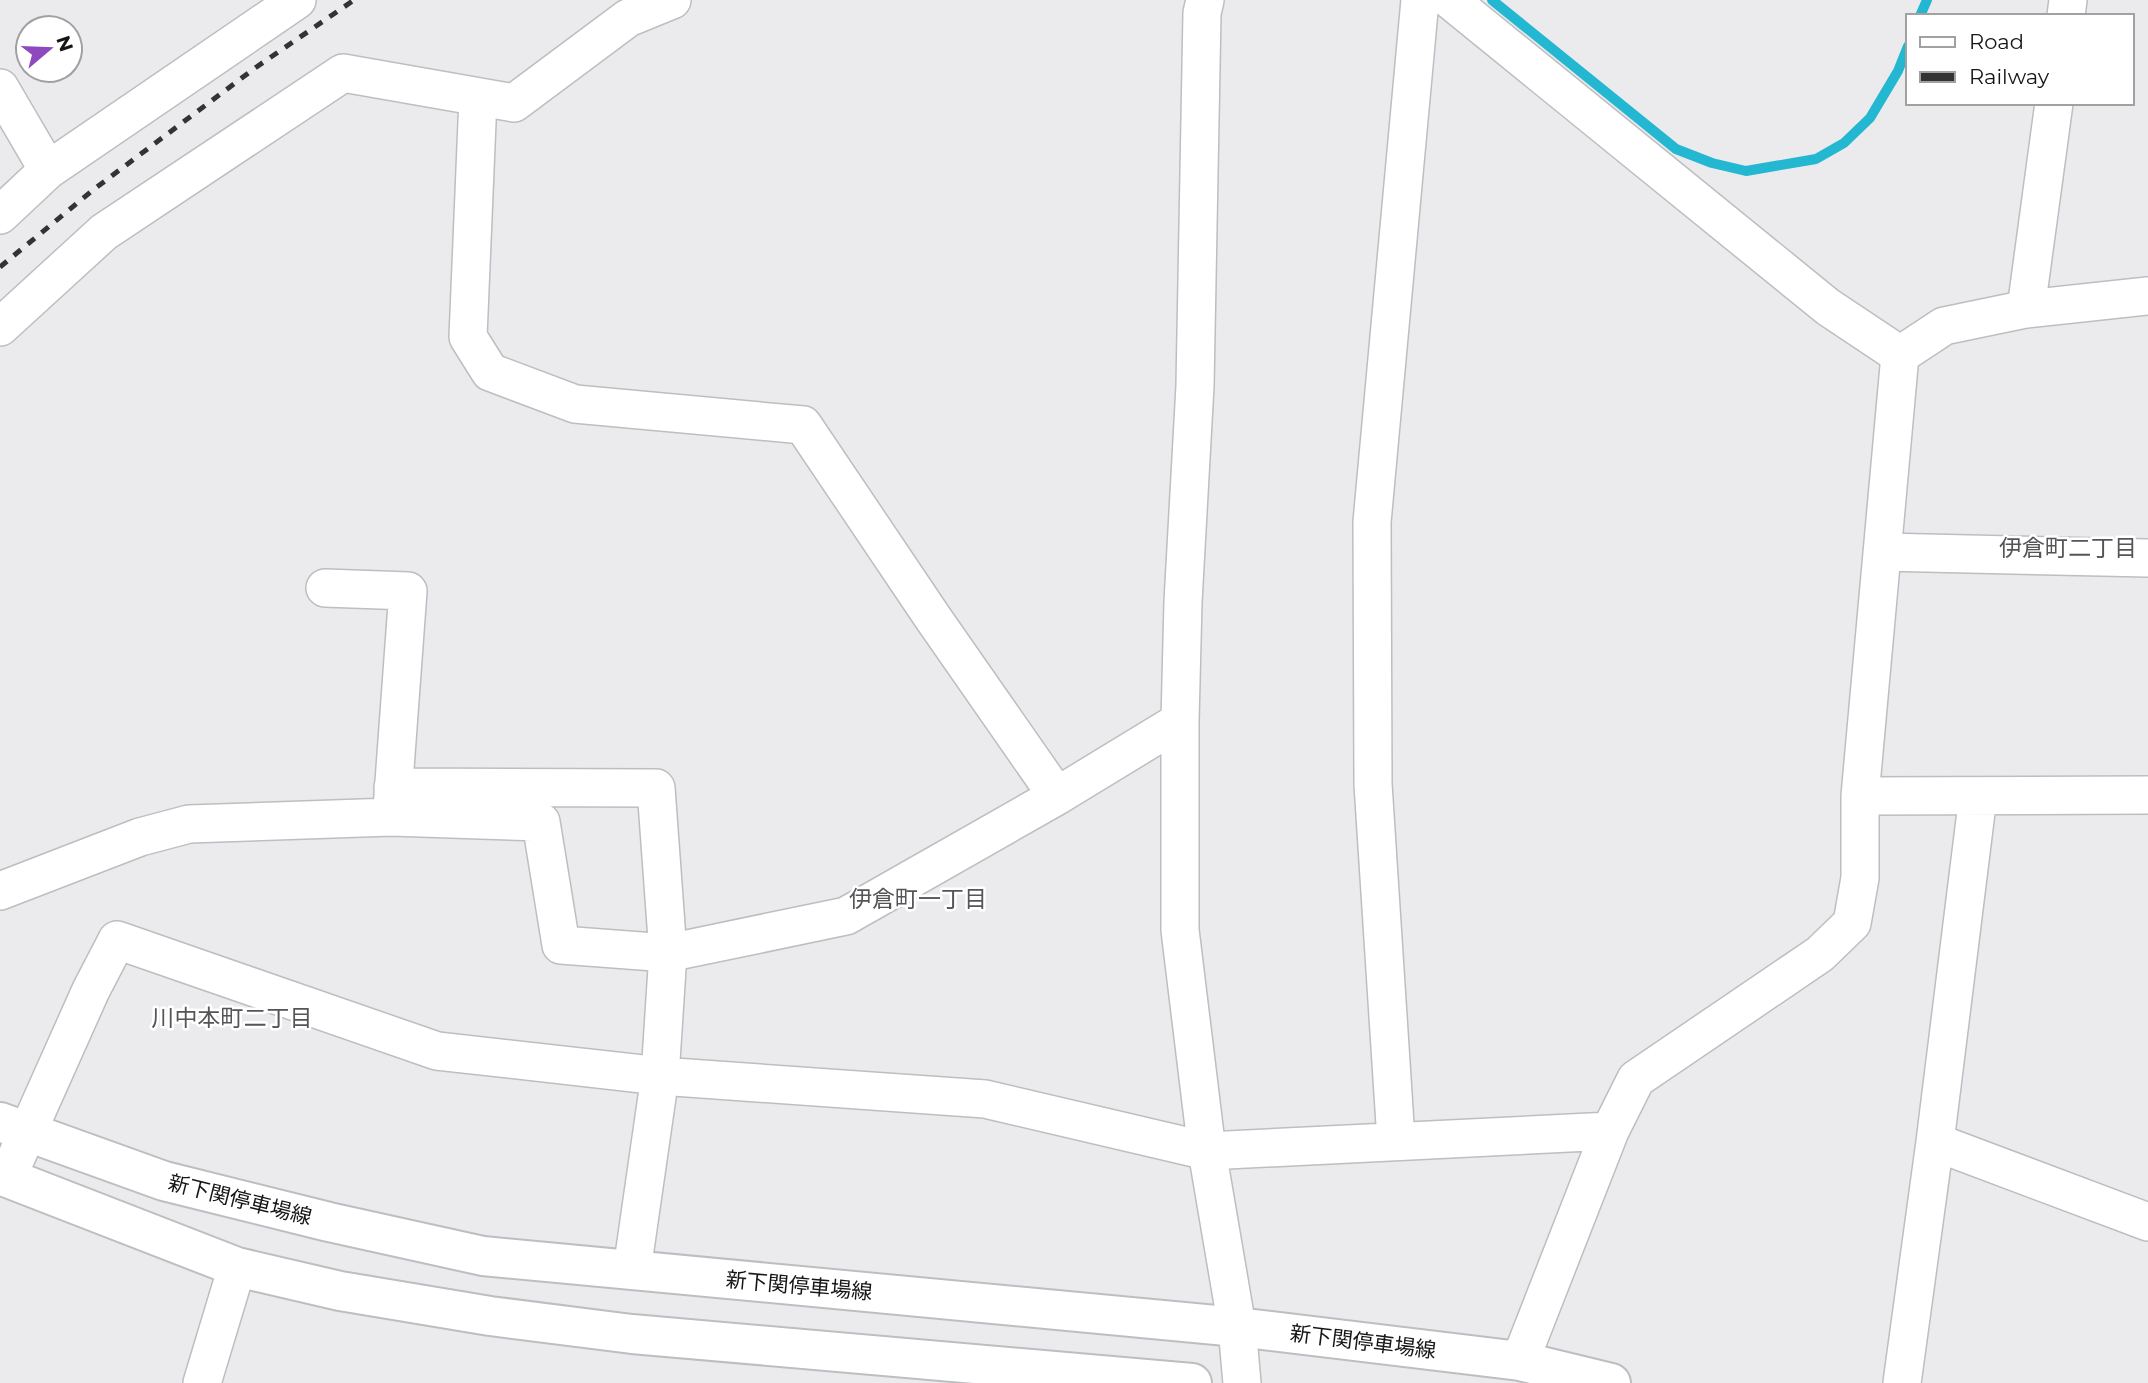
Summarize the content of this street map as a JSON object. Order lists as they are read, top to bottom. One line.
{"streets":{"main road":["新下関停車場線"]},"districts":["伊倉町二丁目","伊倉町一丁目","川中本町二丁目"],"legend":["Road","Railway"],"north":"right"}
